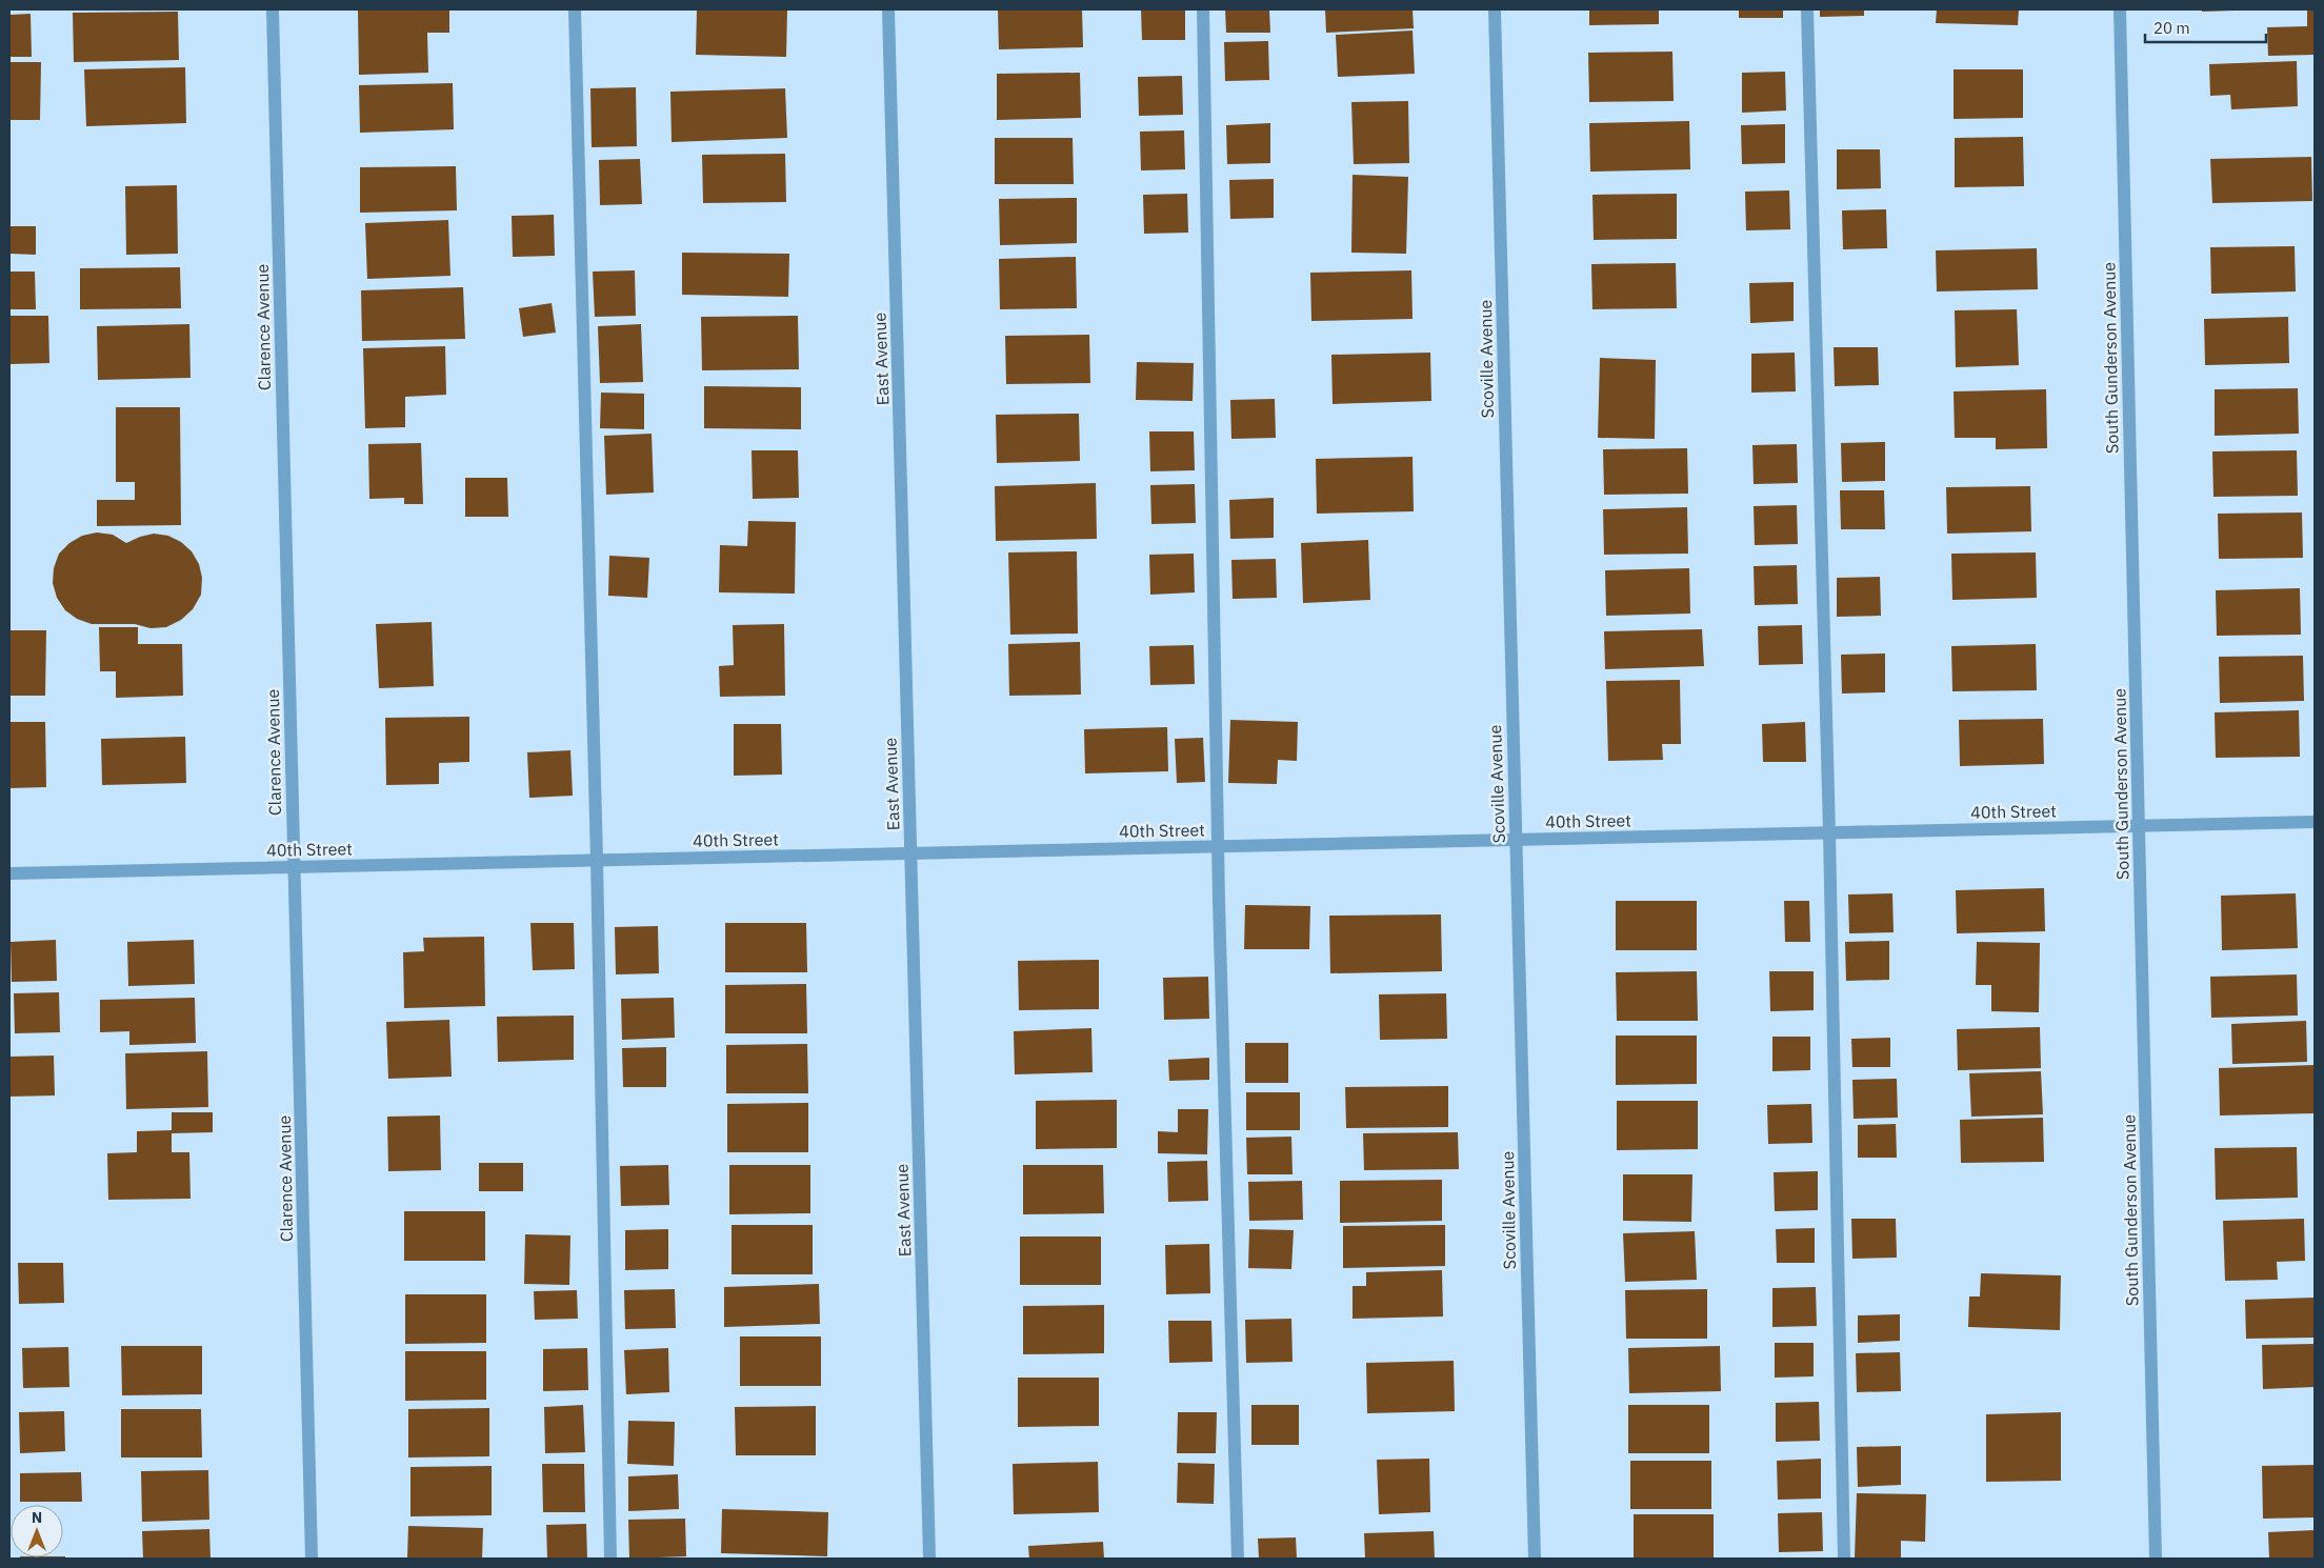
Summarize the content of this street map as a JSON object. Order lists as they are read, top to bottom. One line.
{"streets":{"street":["Clarence Avenue","South Gunderson Avenue","East Avenue","Scoville Avenue","40th Street"]},"crossings":[["Clarence Avenue","40th Street"],["South Gunderson Avenue","40th Street"],["East Avenue","40th Street"],["Scoville Avenue","40th Street"]],"scale_bar":"20 m","north":"top"}
